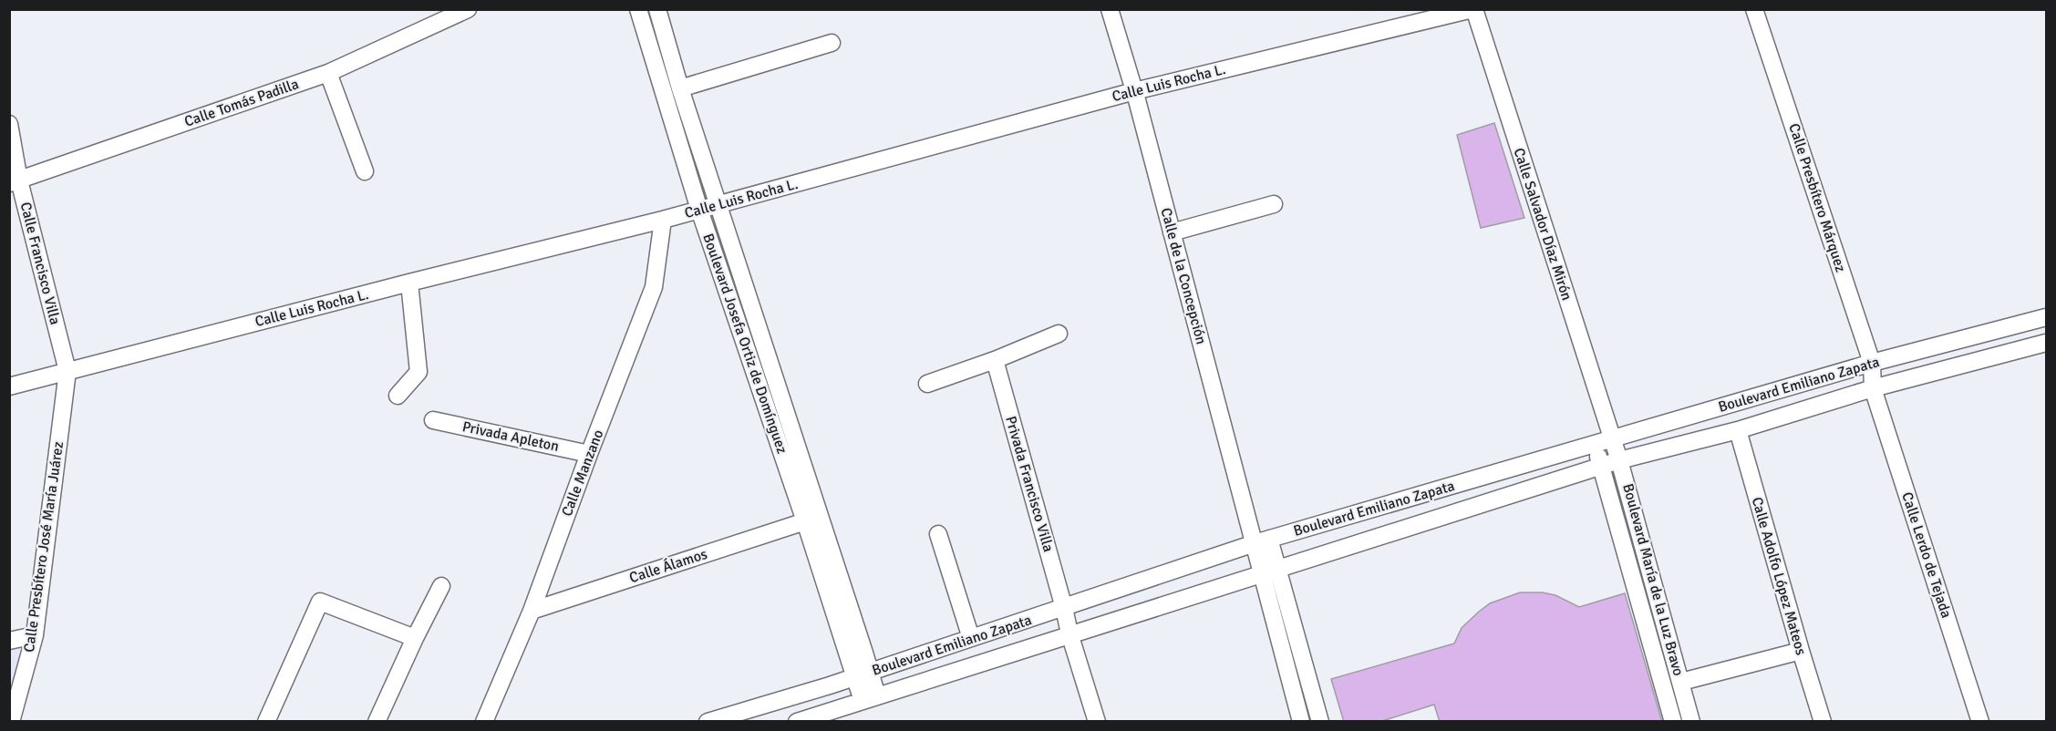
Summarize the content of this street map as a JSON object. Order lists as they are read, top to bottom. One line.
{"streets":{"street":["Calle Luis Rocha L.","Calle Tomás Padilla","Calle Presbítero Márquez","Calle Salvador Díaz Mirón","Calle Francisco Villa","Calle de la Concepción","Boulevard Josefa Ortiz de Domínguez","Boulevard Emiliano Zapata","Privada Apleton","Calle Manzano","Privada Francisco Villa","Calle Presbítero José María Juárez","Calle Lerdo de Tejada","Calle Álamos","Calle Adolfo López Mateos","Boulevard María de la Luz Bravo"]},"crossings":[["Calle Luis Rocha L.","Calle Salvador Díaz Mirón"],["Calle Luis Rocha L.","Calle Francisco Villa"],["Calle Luis Rocha L.","Calle de la Concepción"],["Calle Luis Rocha L.","Boulevard Josefa Ortiz de Domínguez"],["Calle Luis Rocha L.","Calle Manzano"],["Calle Luis Rocha L.","Calle Presbítero José María Juárez"],["Calle Tomás Padilla","Calle Francisco Villa"],["Calle Presbítero Márquez","Boulevard Emiliano Zapata"],["Calle Presbítero Márquez","Calle Lerdo de Tejada"],["Calle Salvador Díaz Mirón","Boulevard Emiliano Zapata"],["Calle Salvador Díaz Mirón","Boulevard María de la Luz Bravo"],["Calle Francisco Villa","Calle Presbítero José María Juárez"],["Calle de la Concepción","Boulevard Emiliano Zapata"],["Boulevard Josefa Ortiz de Domínguez","Boulevard Emiliano Zapata"],["Boulevard Josefa Ortiz de Domínguez","Calle Álamos"],["Boulevard Emiliano Zapata","Privada Francisco Villa"],["Boulevard Emiliano Zapata","Calle Lerdo de Tejada"],["Boulevard Emiliano Zapata","Calle Adolfo López Mateos"],["Boulevard Emiliano Zapata","Boulevard María de la Luz Bravo"],["Privada Apleton","Calle Manzano"],["Calle Manzano","Calle Álamos"]]}
